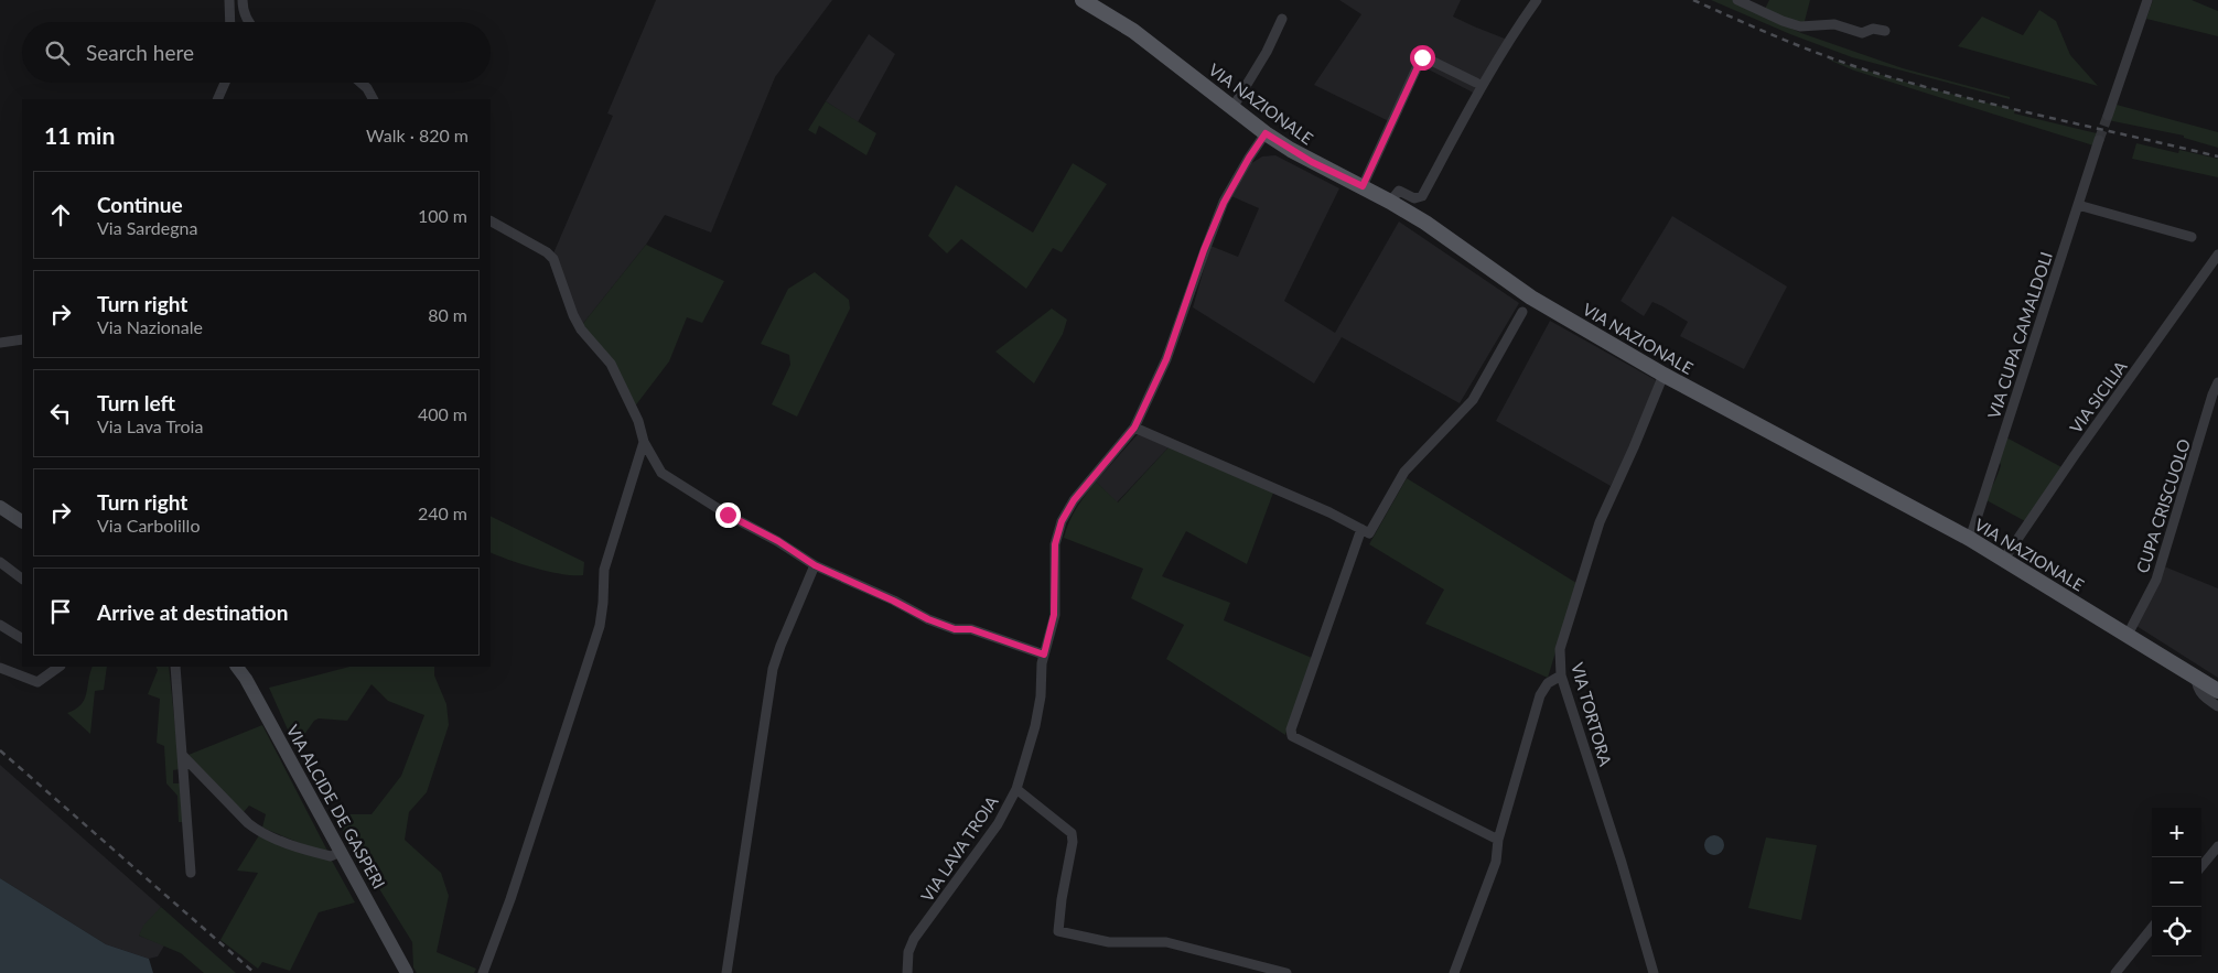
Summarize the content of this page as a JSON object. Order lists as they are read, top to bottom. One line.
{"streets":{"main road":["VIA NAZIONALE"],"street":["VIA CUPA CAMALDOLI","VIA SICILIA","CUPA CRISCUOLO","VIA TORTORA","VIA ALCIDE DE GASPERI","VIA LAVA TROIA"]},"crossings":[["VIA NAZIONALE","VIA CUPA CAMALDOLI"],["VIA NAZIONALE","VIA SICILIA"],["VIA NAZIONALE","CUPA CRISCUOLO"],["VIA NAZIONALE","VIA TORTORA"],["VIA NAZIONALE","VIA LAVA TROIA"]],"page":{"search":"Search here","heading":["11 min","Walk · 820 m"],"list":[["Continue","Via Sardegna","100 m"],["Turn right","Via Nazionale","80 m"],["Turn left","Via Lava Troia","400 m"],["Turn right","Via Carbolillo","240 m"],"Arrive at destination"],"map_buttons":["+","−"]}}
